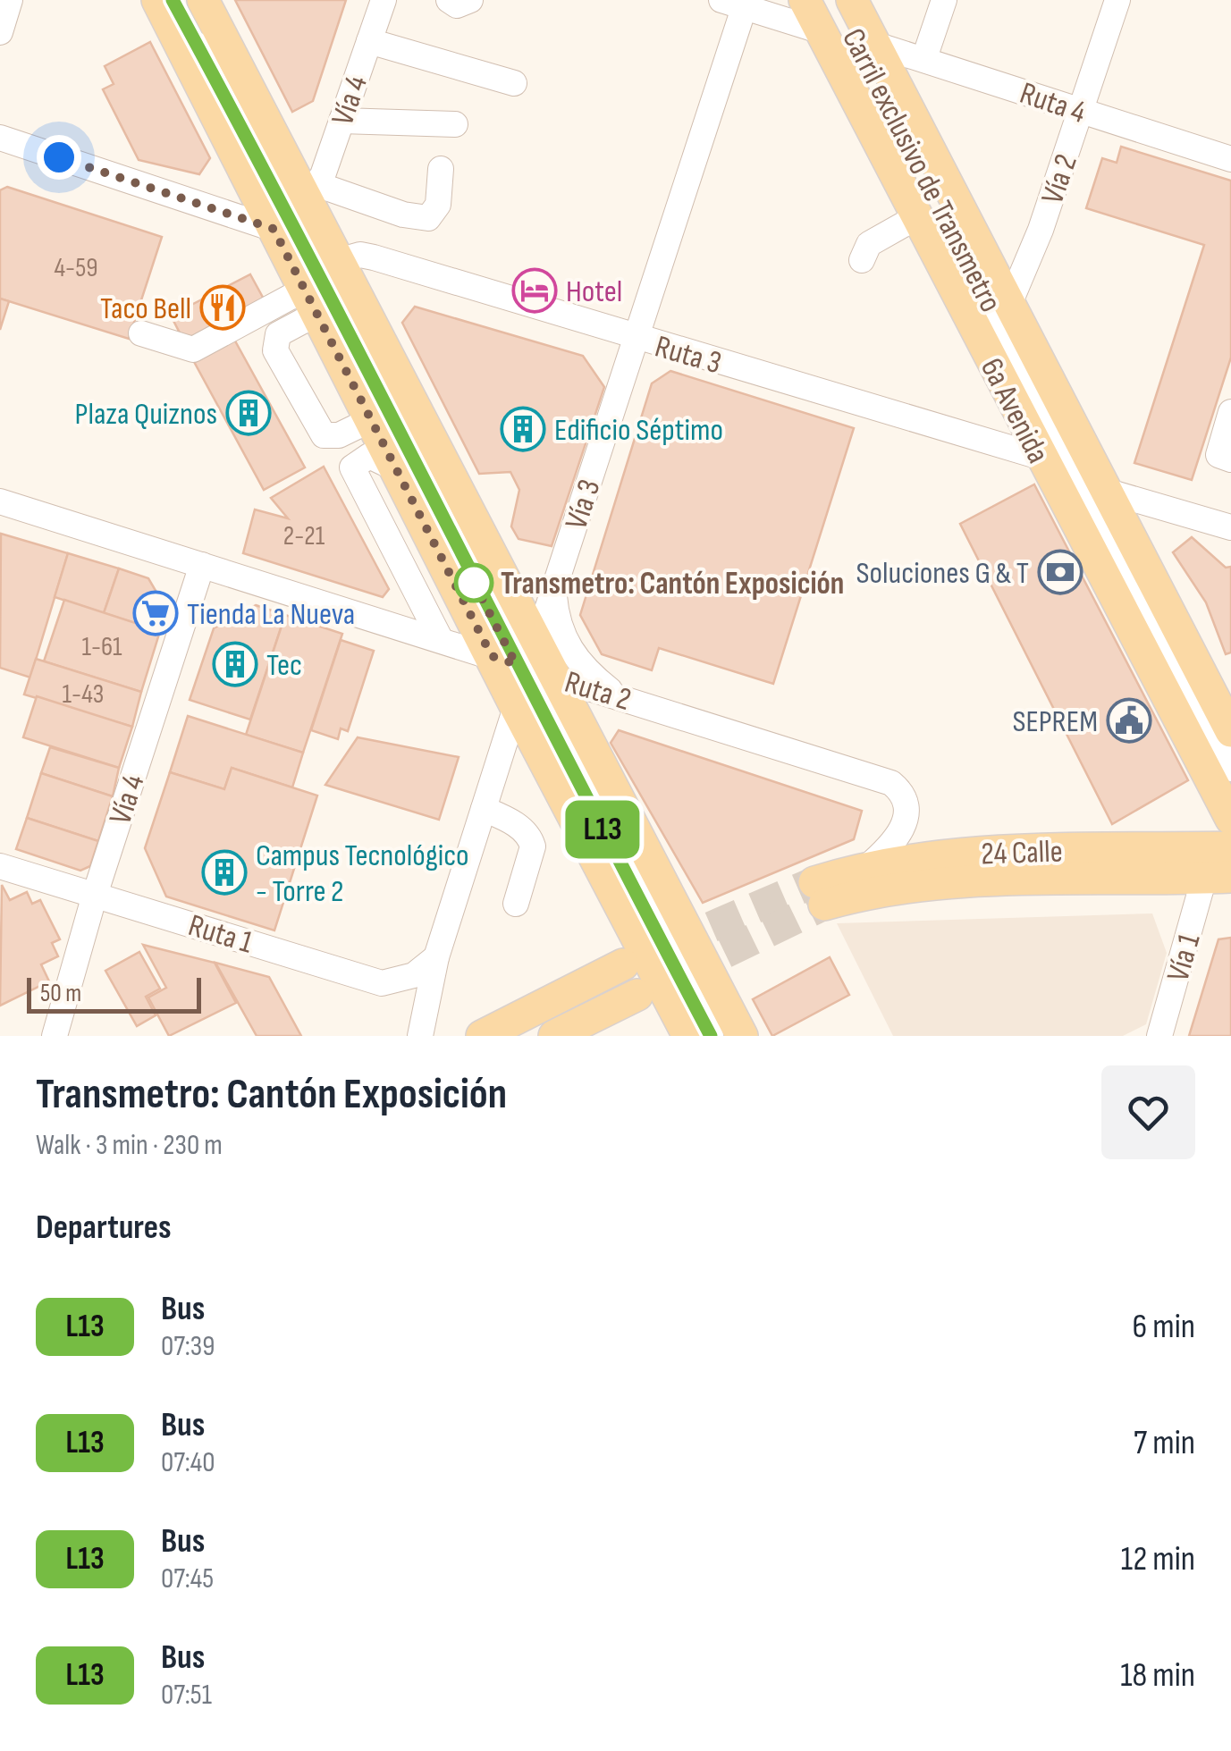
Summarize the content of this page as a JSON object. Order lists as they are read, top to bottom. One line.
{"streets":{"main road":["6a Avenida","24 Calle"],"street":["Vía 4","Ruta 4","Carril exclusivo de Transmetro","Vía 2","Ruta 3","Vía 3","Ruta 2","Ruta 1","Vía 1"]},"crossings":[["Vía 4","Ruta 2"],["Vía 4","Ruta 1"],["Ruta 4","Vía 2"],["Ruta 4","6a Avenida"],["Vía 2","6a Avenida"],["Ruta 3","6a Avenida"],["Ruta 3","Vía 3"],["Vía 3","Ruta 2"],["Vía 3","Ruta 1"],["Ruta 2","24 Calle"],["24 Calle","Vía 1"]],"places":{"hotel":["Hotel"],"restaurant":["Taco Bell"],"building":["Plaza Quiznos","Edificio Séptimo","Tec","Campus Tecnológico - Torre 2"],"bank":["Soluciones G & T"],"other":["Transmetro: Cantón Exposición"],"supermarket":["Tienda La Nueva"],"public building":["SEPREM"]},"lines":["bus line L13"],"house_numbers":["4-59","2-21","1-61","1-43"],"scale_bar":"50 m","page":{"on_map":"L13","scale":"50 m","heading":[["Transmetro: Cantón Exposición","Walk · 3 min · 230 m"],"Departures"],"list":[{"mark":"L13","name":"Bus","note":"07:39","value":"6 min"},{"mark":"L13","name":"Bus","note":"07:40","value":"7 min"},{"mark":"L13","name":"Bus","note":"07:45","value":"12 min"},{"mark":"L13","name":"Bus","note":"07:51","value":"18 min"}]}}
